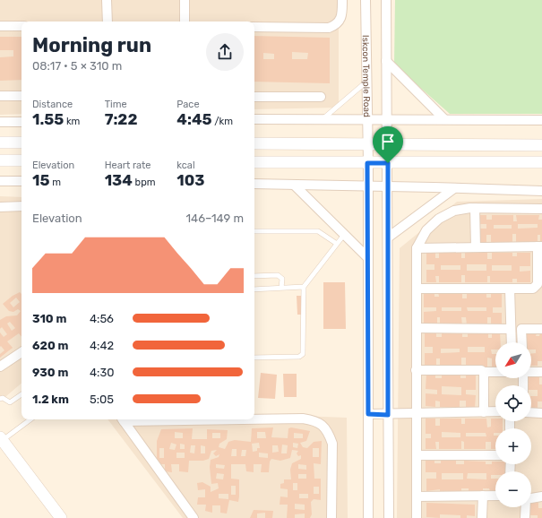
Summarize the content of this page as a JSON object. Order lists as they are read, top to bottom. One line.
{"streets":{"street":["Iskcon Temple Road"]},"north":"bottom left","page":{"heading":["Morning run","08:17 · 5 × 310 m"],"stats":[["Distance","1.55 km"],["Time","7:22"],["Pace","4:45 /km"],["Elevation","15 m"],["Heart rate","134 bpm"],["kcal","103"]],"chart":["Elevation","146–149 m"],"list":[{"name":"310 m","note":"4:56"},{"name":"620 m","note":"4:42"},{"name":"930 m","note":"4:30"},{"name":"1.2 km","note":"5:05"}],"map_buttons":["+","−"]}}
